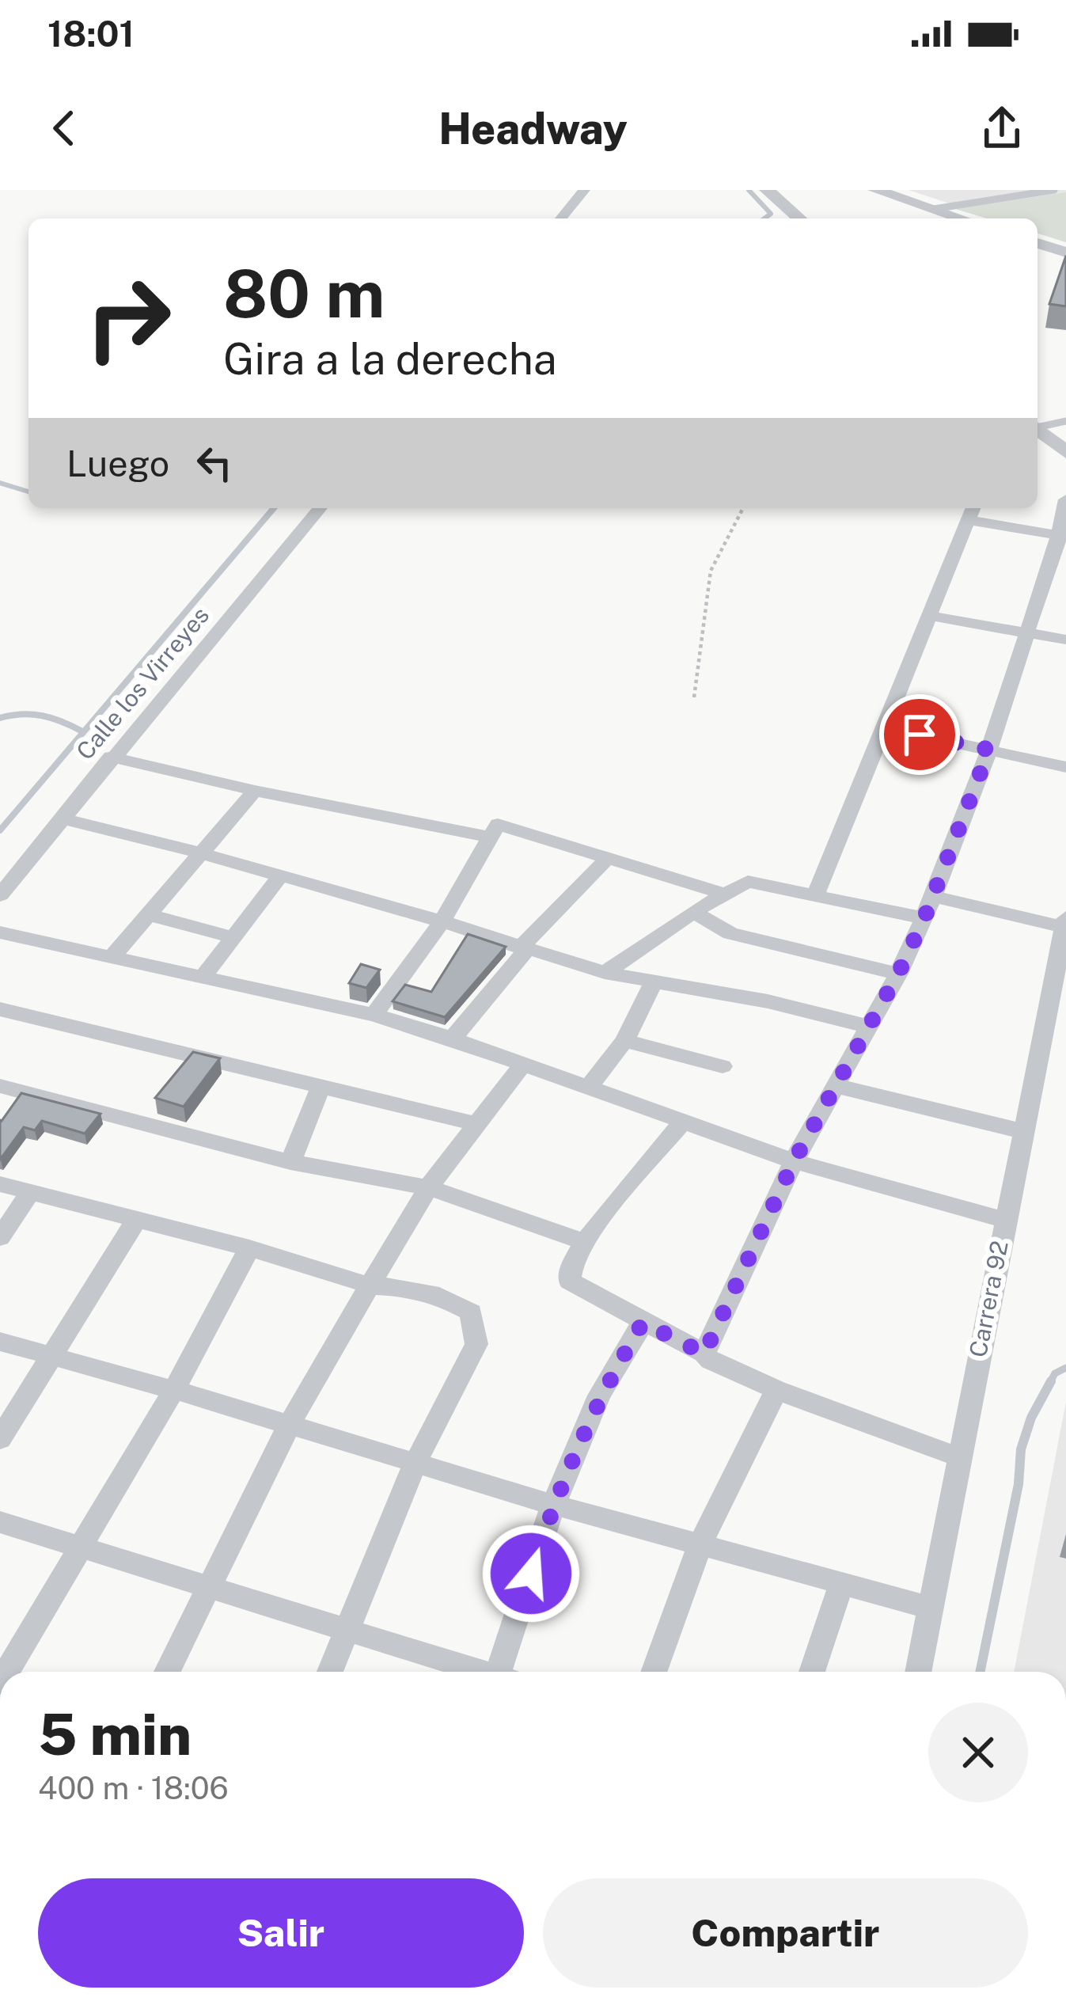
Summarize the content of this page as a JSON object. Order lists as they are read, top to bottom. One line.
{"streets":{"street":["Calle los Virreyes","Carrera 92"]},"page":{"status":"18:01","header":"Headway","turn":["80 m","Gira a la derecha"],"then":"Luego","heading":["5 min","400 m · 18:06"],"buttons":["Salir","Compartir"]}}
